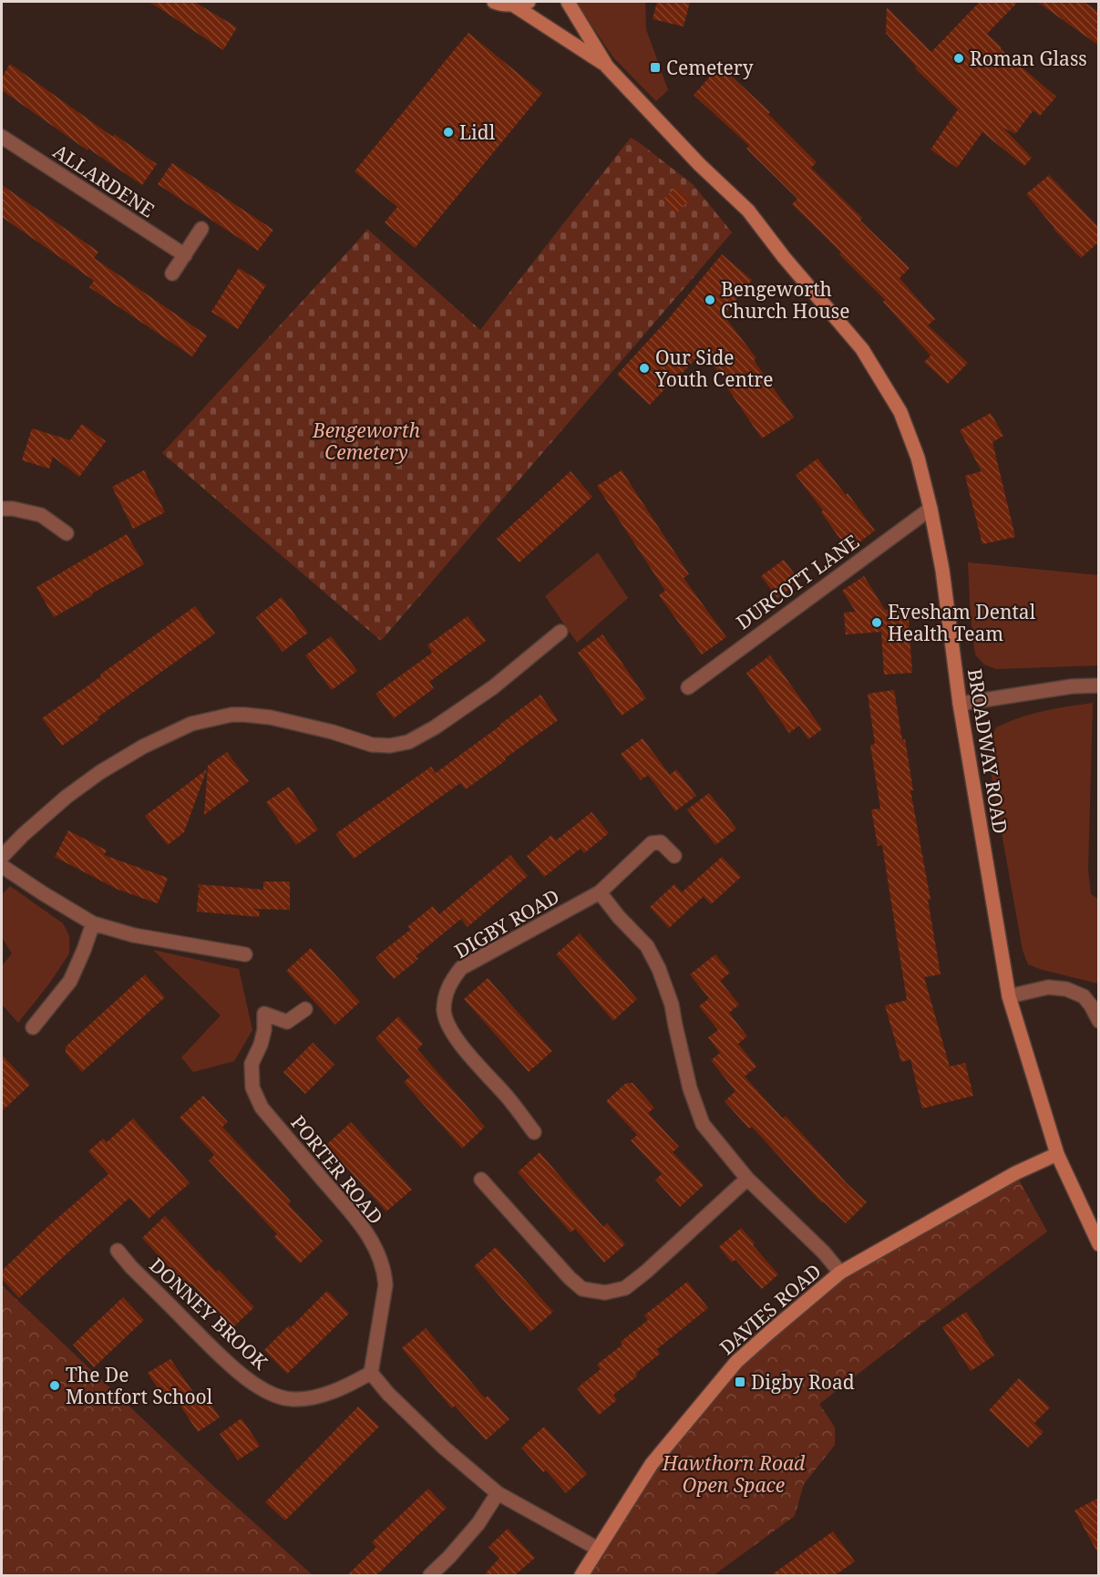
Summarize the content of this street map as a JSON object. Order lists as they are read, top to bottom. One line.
{"streets":{"street":["ALLARDENE","DURCOTT LANE","BROADWAY ROAD","DIGBY ROAD","PORTER ROAD","DAVIES ROAD","DONNEY BROOK"]},"crossings":[["DURCOTT LANE","BROADWAY ROAD"],["BROADWAY ROAD","DAVIES ROAD"],["PORTER ROAD","DONNEY BROOK"]],"parks":["Bengeworth Cemetery","Hawthorn Road Open Space"],"places":{"other":["Roman Glass","Lidl","Bengeworth Church House","Our Side Youth Centre","Evesham Dental Health Team","The De Montfort School"],"transit":["Cemetery","Digby Road"]}}
